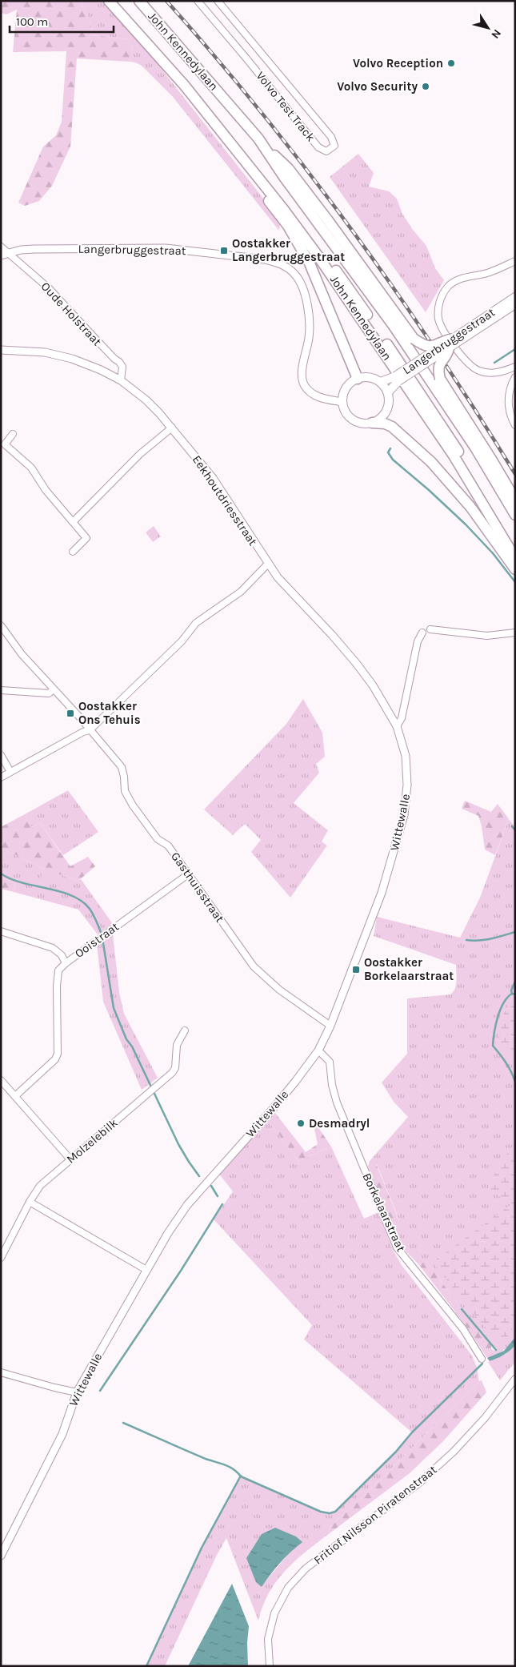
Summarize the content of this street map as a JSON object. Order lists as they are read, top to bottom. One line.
{"streets":{"highway":["John Kennedylaan"],"main road":["Langerbruggestraat"],"street":["Volvo Test Track","Oude Holstraat","Eekhoutdriesstraat","Wittewalle","Gasthuisstraat","Ooistraat","Molzelebilk","Borkelaarstraat","Fritiof Nilsson Piratenstraat"]},"crossings":[["Langerbruggestraat","Oude Holstraat"],["Oude Holstraat","Eekhoutdriesstraat"],["Eekhoutdriesstraat","Wittewalle"],["Wittewalle","Gasthuisstraat"],["Wittewalle","Borkelaarstraat"],["Gasthuisstraat","Ooistraat"]],"places":{"other":["Volvo Reception","Volvo Security","Desmadryl"],"transit":["Oostakker Langerbruggestraat","Oostakker Ons Tehuis","Oostakker Borkelaarstraat"]},"scale_bar":"100 m","north":"bottom right"}
